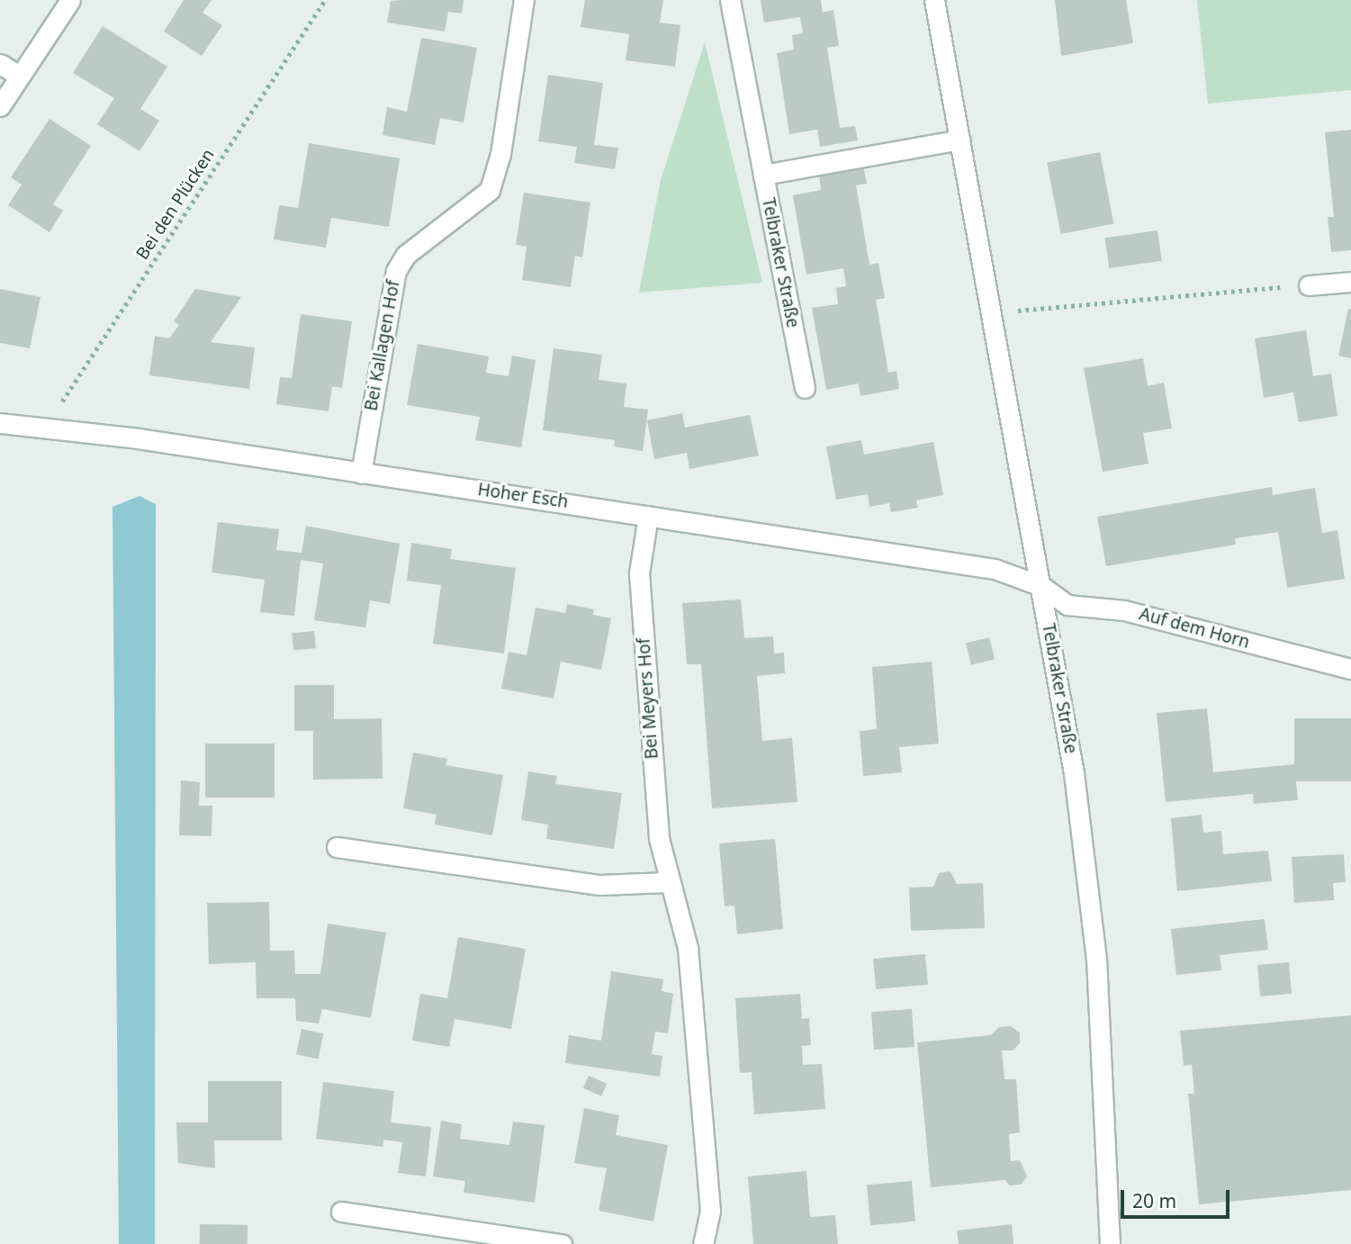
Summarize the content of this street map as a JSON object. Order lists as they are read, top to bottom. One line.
{"streets":{"street":["Telbraker Straße","Bei Kallagen Hof","Hoher Esch","Auf dem Horn","Bei Meyers Hof"],"path":["Bei den Plücken"]},"crossings":[["Bei den Plücken","Hoher Esch"],["Telbraker Straße","Hoher Esch"],["Telbraker Straße","Auf dem Horn"],["Bei Kallagen Hof","Hoher Esch"],["Hoher Esch","Auf dem Horn"],["Hoher Esch","Bei Meyers Hof"]],"scale_bar":"20 m"}
